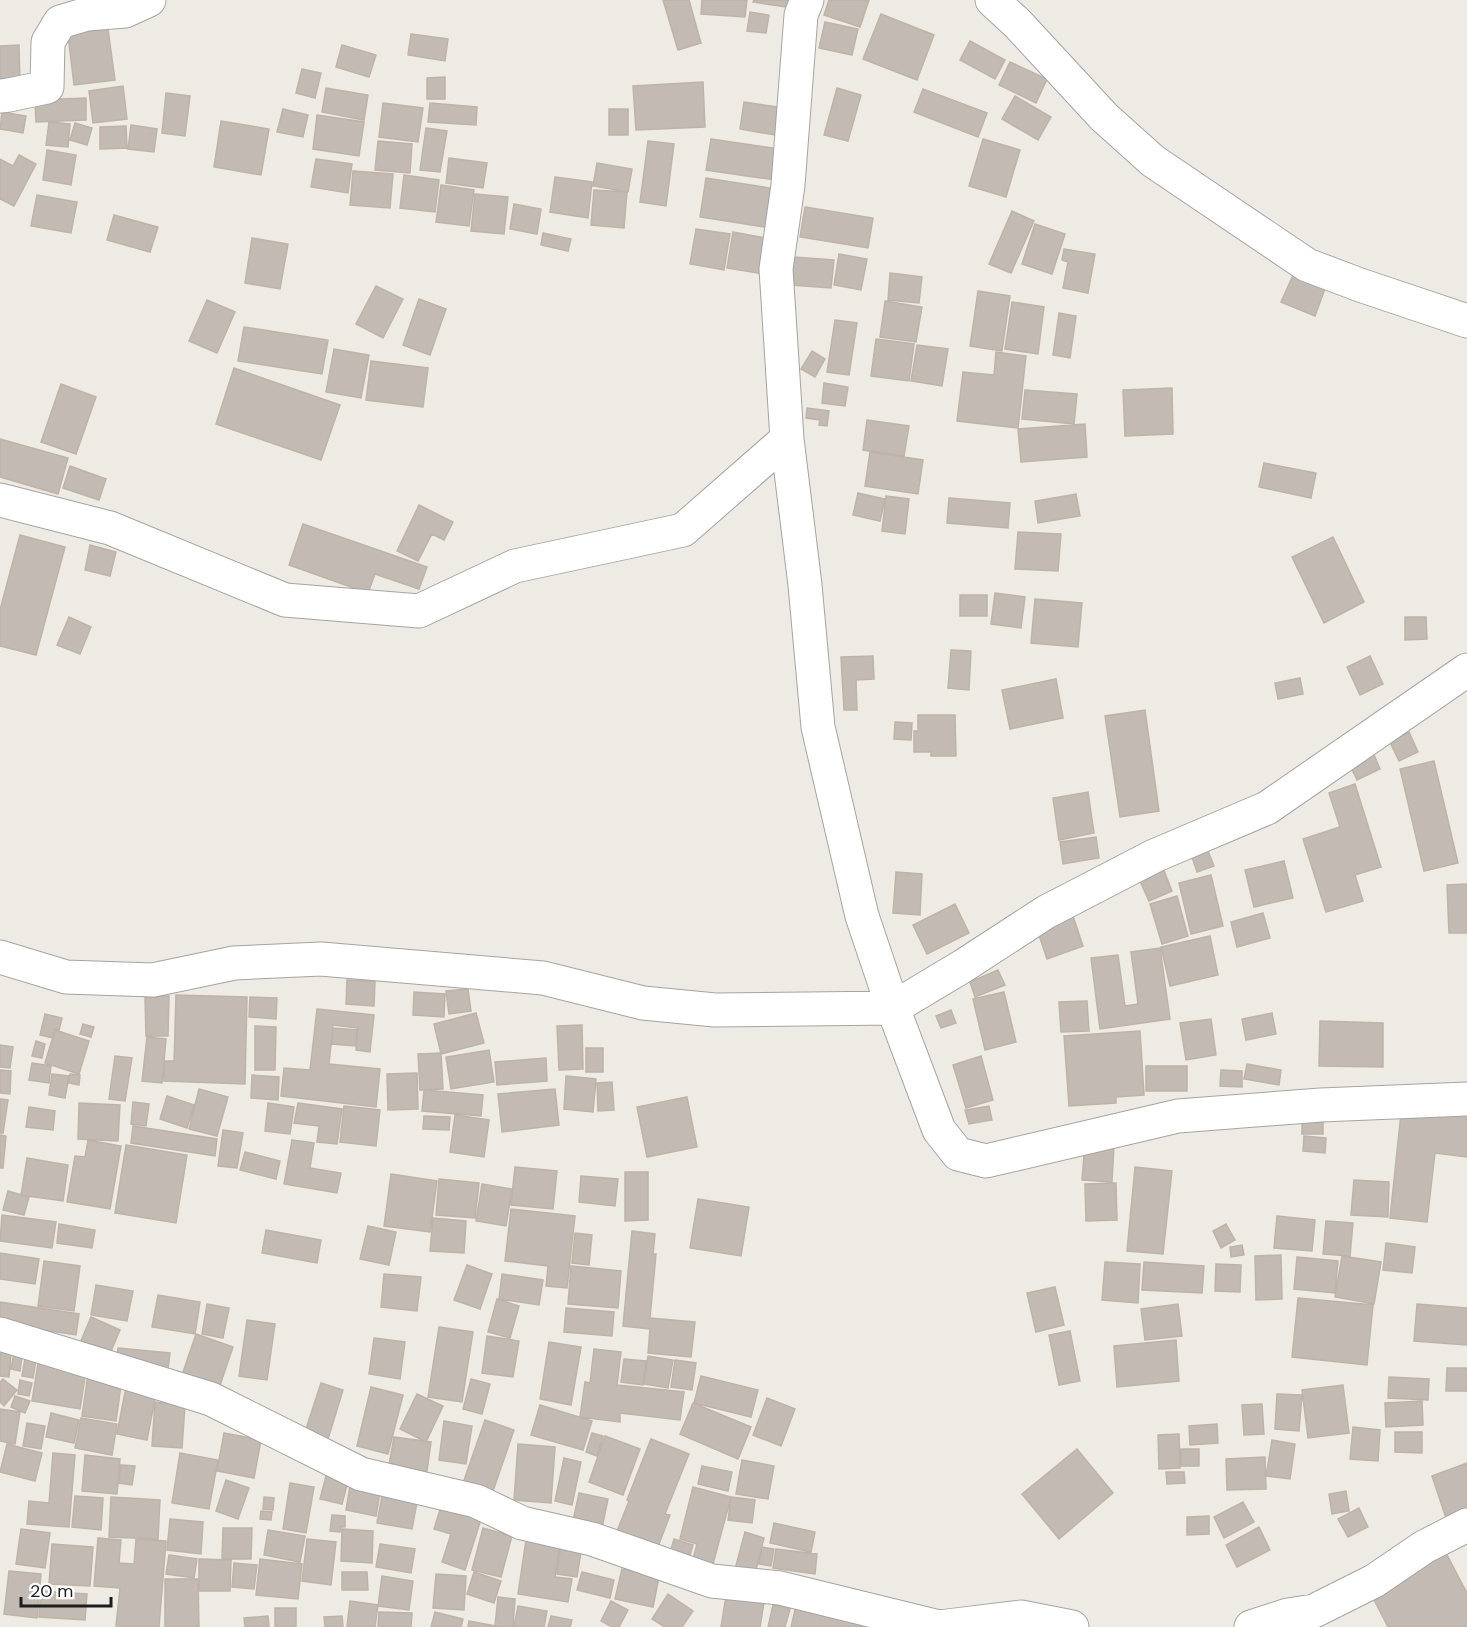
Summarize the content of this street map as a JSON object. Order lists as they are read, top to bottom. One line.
{"scale_bar":"20 m"}
